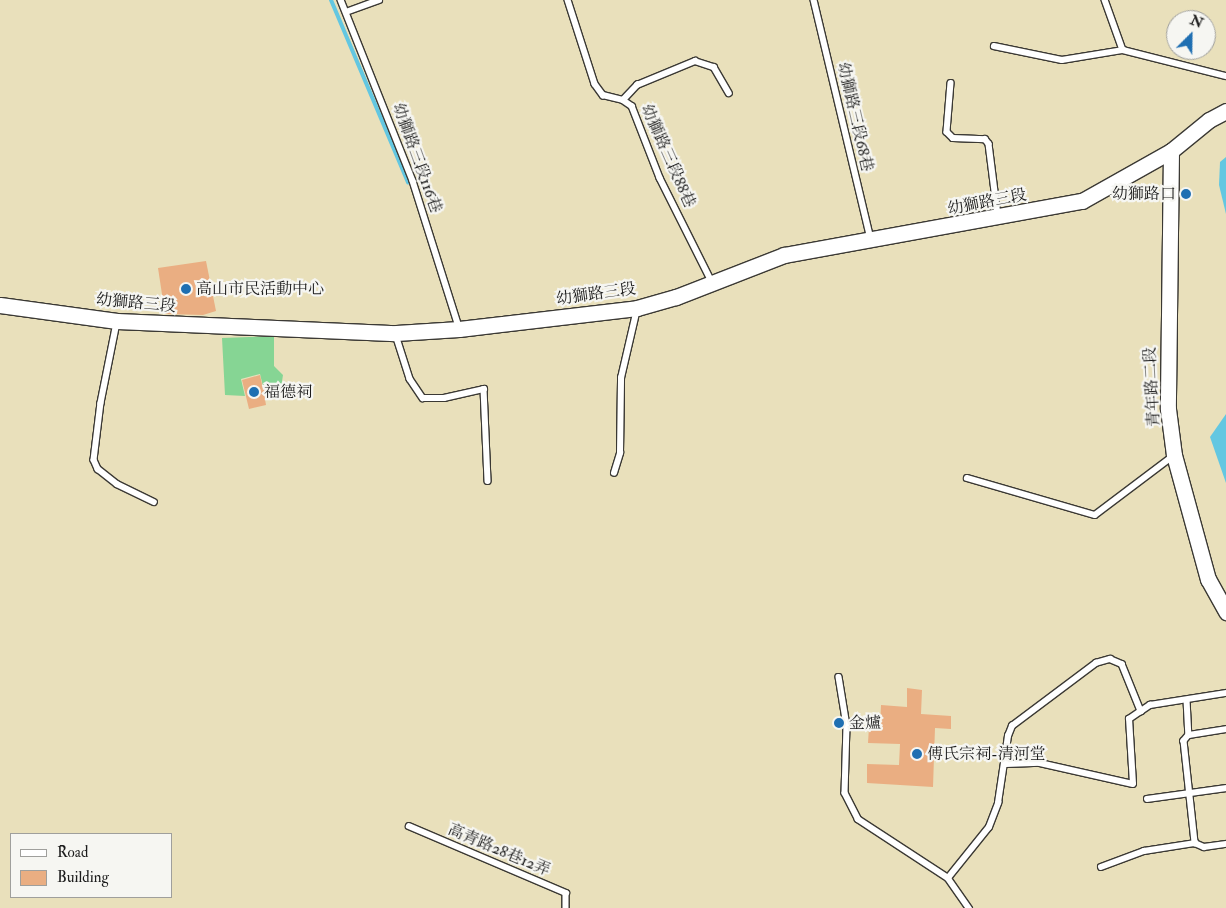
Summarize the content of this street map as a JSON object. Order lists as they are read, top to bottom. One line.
{"streets":{"street":["幼獅路三段","青年路二段"],"lane":["幼獅路三段68巷","幼獅路三段88巷","幼獅路三段116巷","高青路28巷12弄"]},"crossings":[["幼獅路三段68巷","幼獅路三段"],["幼獅路三段88巷","幼獅路三段"],["幼獅路三段116巷","幼獅路三段"],["幼獅路三段","青年路二段"]],"places":["幼獅路口","高山市民活動中心","福德祠","金爐","傅氏宗祠-清河堂"],"legend":["Road","Building"],"north":"top right"}
